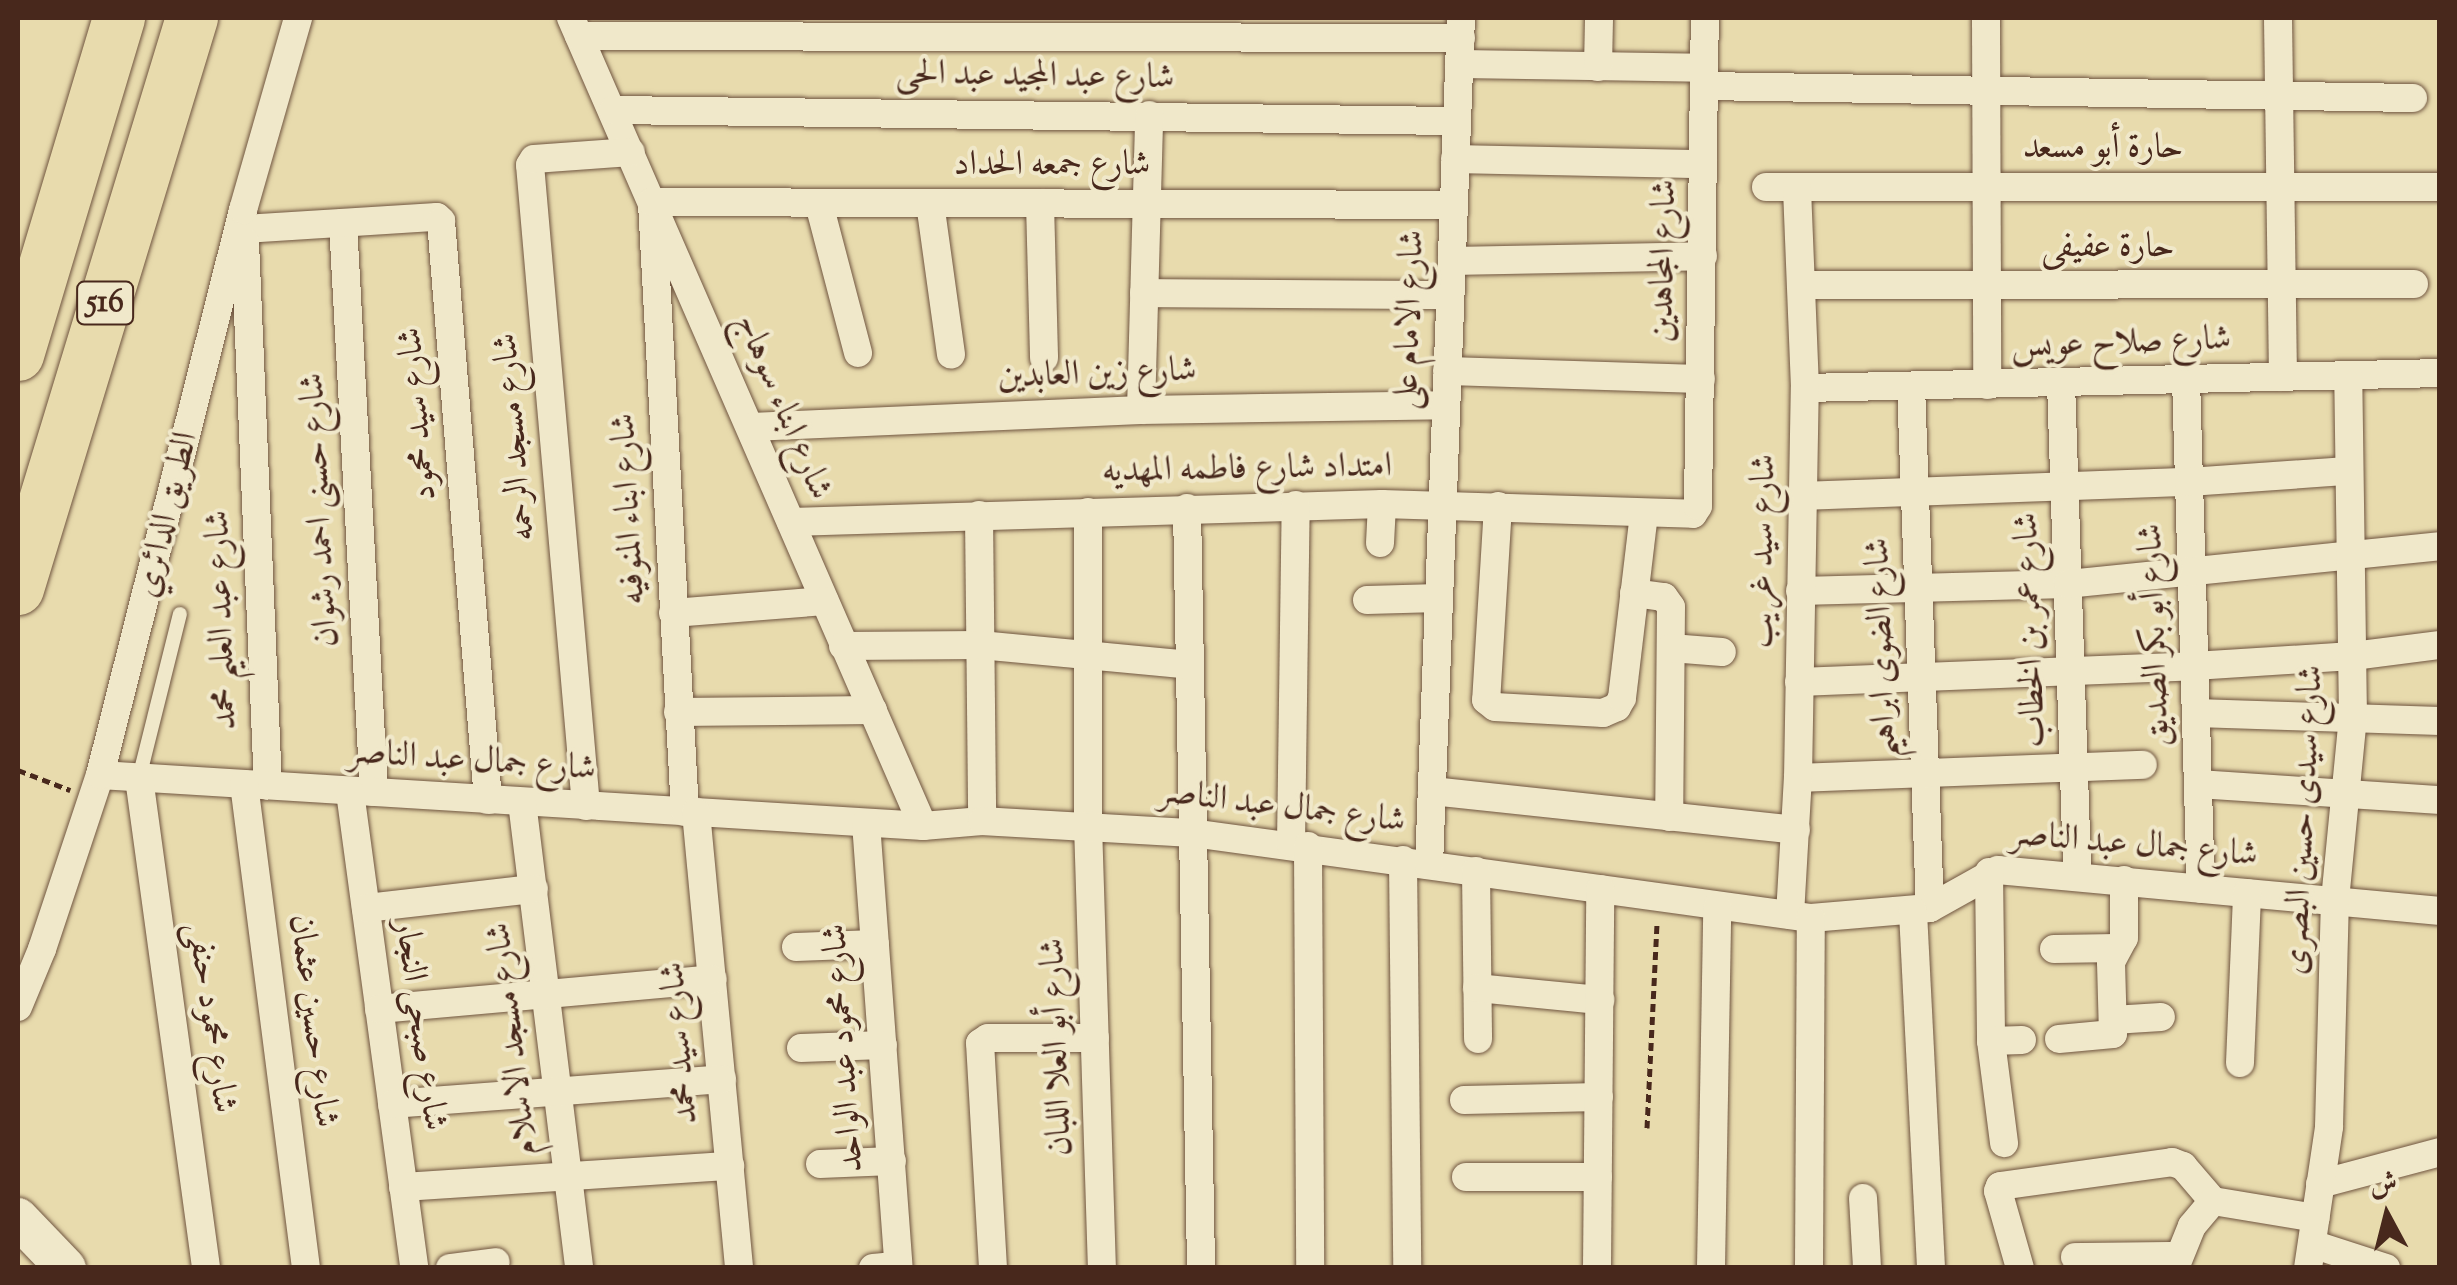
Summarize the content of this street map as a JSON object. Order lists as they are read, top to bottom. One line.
{"streets":{"highway":["516"],"street":["شارع عبد المجيد عبد الحى","حارة أبو مسعد","شارع جمعه الحداد","حارة عفيفى","شارع المجاهدين","شارع الامام على","شارع صلاح عويس","شارع زين العابدين","شارع ابناء سوهاج","شارع سيد محمود","شارع مسجد الرحمه","امتداد شارع فاطمه المهديه","شارع ابناء المنوفيه","شارع حسنى احمد رشوان","الطريق الدائري","شارع سيد غريب","شارع عبد العليم محمد","شارع عمر بن الخطاب","شارع أبو بكر الصديق","شارع الضوى ابراهيم","شارع جمال عبد الناصر","شارع سيدى حسين البصرى","شارع محمود حنفى","شارع حسين عثمان","شارع صبحى النجار","شارع مسجد الاسلام","شارع سيد محمد","شارع أبو العلا اللبان","شارع محمود عبد الواحد"]},"crossings":[["شارع عبد المجيد عبد الحى","شارع الامام على"],["شارع عبد المجيد عبد الحى","شارع ابناء سوهاج"],["حارة أبو مسعد","شارع سيد غريب"],["شارع جمعه الحداد","شارع الامام على"],["شارع جمعه الحداد","شارع ابناء سوهاج"],["شارع جمعه الحداد","شارع ابناء المنوفيه"],["حارة عفيفى","شارع سيد غريب"],["شارع المجاهدين","امتداد شارع فاطمه المهديه"],["شارع الامام على","شارع زين العابدين"],["شارع الامام على","امتداد شارع فاطمه المهديه"],["شارع الامام على","شارع جمال عبد الناصر"],["شارع صلاح عويس","شارع سيد غريب"],["شارع صلاح عويس","شارع عمر بن الخطاب"],["شارع صلاح عويس","شارع أبو بكر الصديق"],["شارع صلاح عويس","شارع الضوى ابراهيم"],["شارع صلاح عويس","شارع سيدى حسين البصرى"],["شارع زين العابدين","شارع ابناء سوهاج"],["شارع ابناء سوهاج","شارع مسجد الرحمه"],["شارع ابناء سوهاج","امتداد شارع فاطمه المهديه"],["شارع ابناء سوهاج","شارع ابناء المنوفيه"],["شارع ابناء سوهاج","شارع جمال عبد الناصر"],["شارع سيد محمود","شارع حسنى احمد رشوان"],["شارع سيد محمود","الطريق الدائري"],["شارع سيد محمود","شارع عبد العليم محمد"],["شارع سيد محمود","شارع جمال عبد الناصر"],["شارع مسجد الرحمه","شارع جمال عبد الناصر"],["امتداد شارع فاطمه المهديه","شارع أبو العلا اللبان"],["شارع ابناء المنوفيه","شارع جمال عبد الناصر"],["شارع ابناء المنوفيه","شارع سيد محمد"],["شارع حسنى احمد رشوان","شارع جمال عبد الناصر"],["شارع حسنى احمد رشوان","شارع صبحى النجار"],["الطريق الدائري","شارع عبد العليم محمد"],["الطريق الدائري","شارع جمال عبد الناصر"],["شارع سيد غريب","شارع جمال عبد الناصر"],["شارع عبد العليم محمد","شارع جمال عبد الناصر"],["شارع عبد العليم محمد","شارع حسين عثمان"],["شارع عمر بن الخطاب","شارع جمال عبد الناصر"],["شارع أبو بكر الصديق","شارع جمال عبد الناصر"],["شارع الضوى ابراهيم","شارع جمال عبد الناصر"],["شارع جمال عبد الناصر","شارع سيدى حسين البصرى"],["شارع جمال عبد الناصر","شارع محمود حنفى"],["شارع جمال عبد الناصر","شارع حسين عثمان"],["شارع جمال عبد الناصر","شارع صبحى النجار"],["شارع جمال عبد الناصر","شارع مسجد الاسلام"],["شارع جمال عبد الناصر","شارع سيد محمد"],["شارع جمال عبد الناصر","شارع أبو العلا اللبان"],["شارع جمال عبد الناصر","شارع محمود عبد الواحد"]],"north":"top"}
